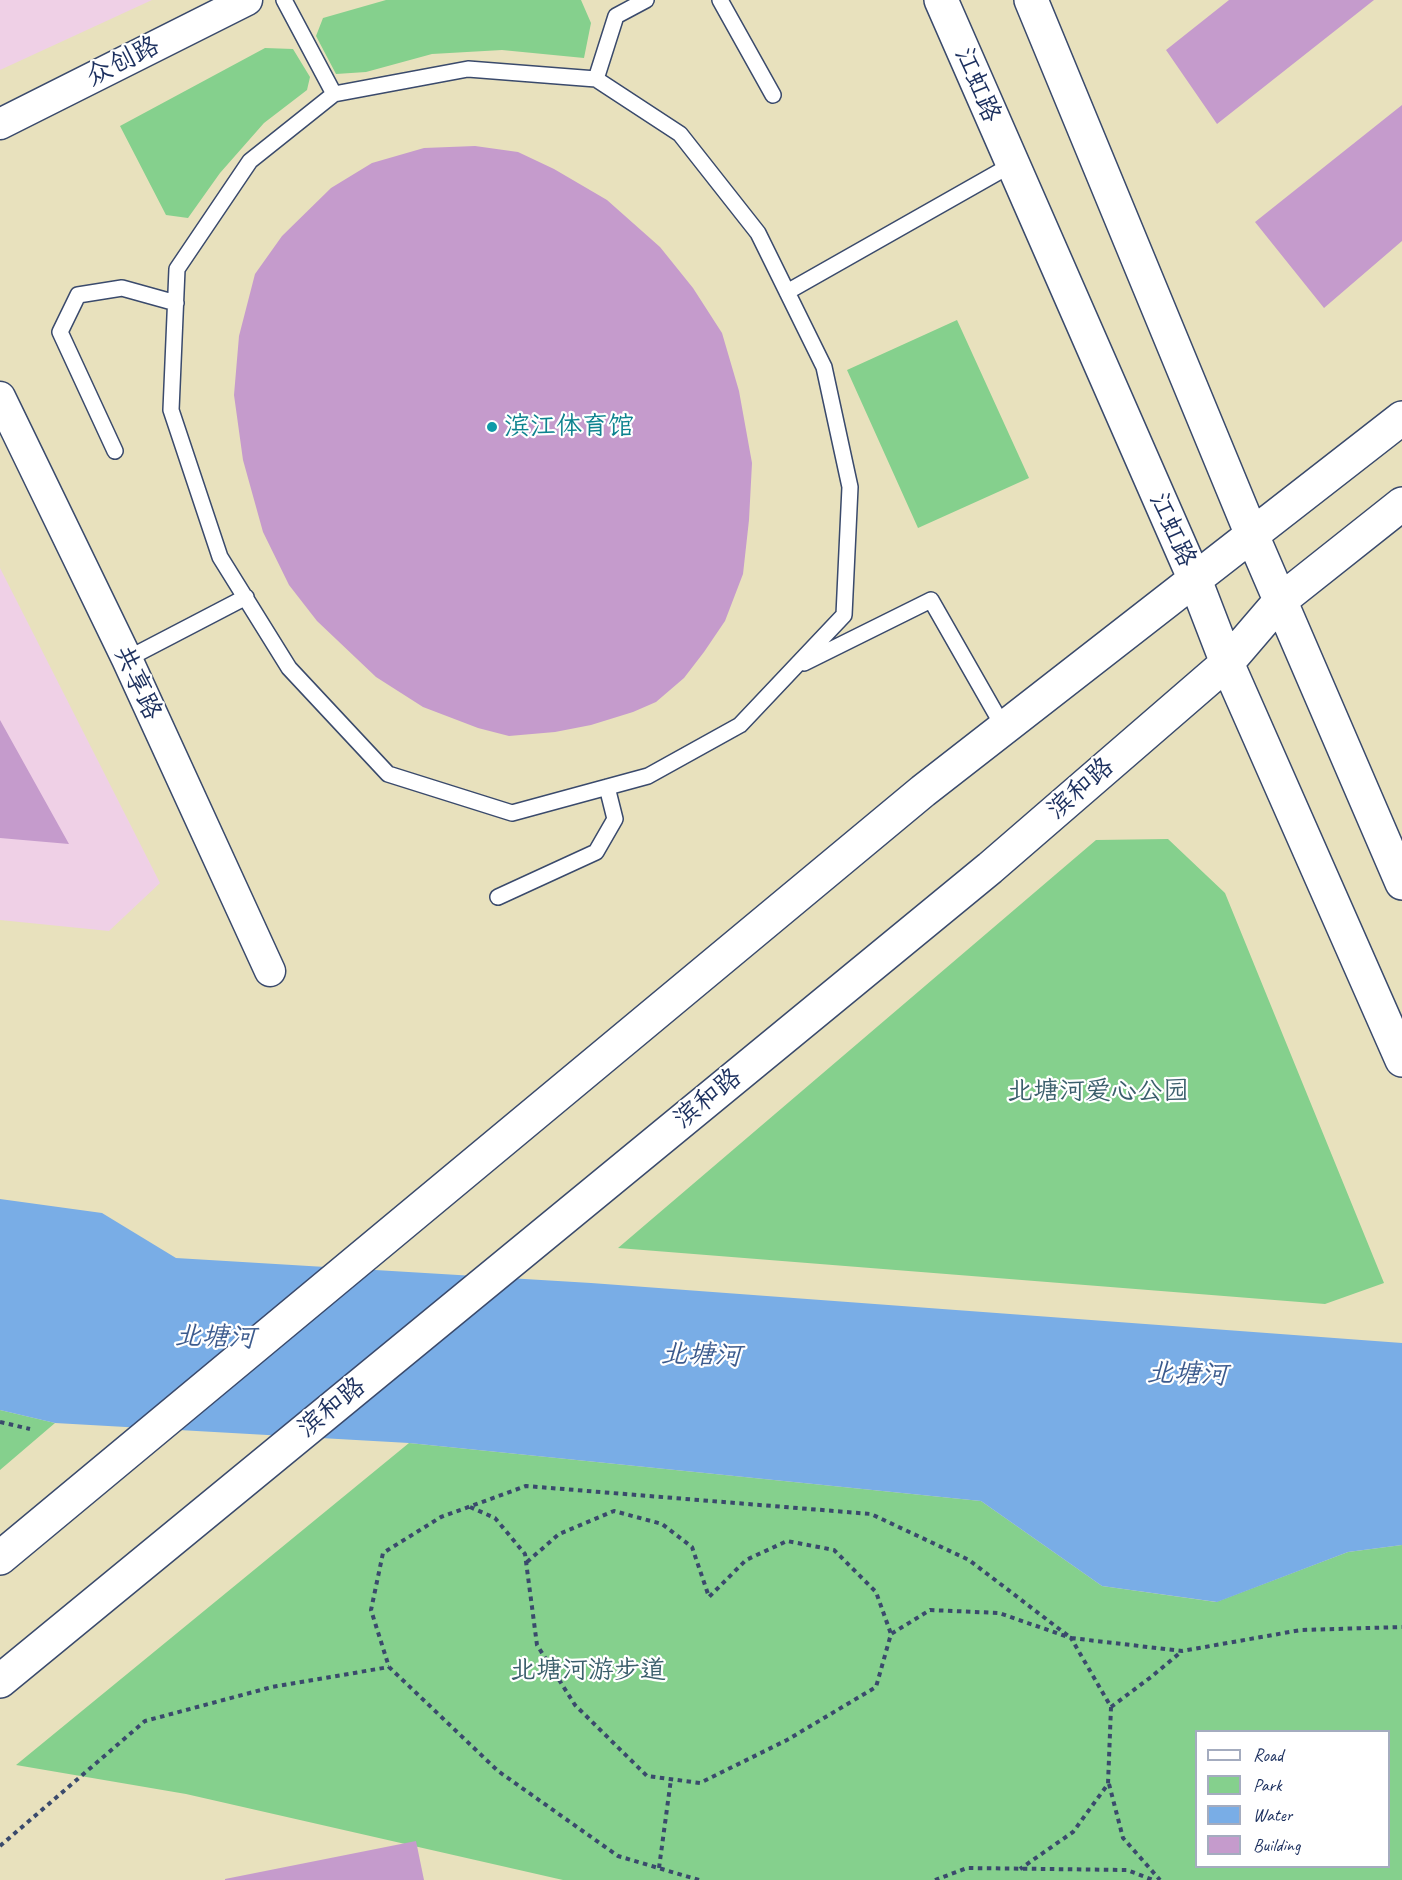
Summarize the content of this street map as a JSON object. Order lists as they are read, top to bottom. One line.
{"streets":{"main road":["江虹路","滨和路"],"street":["众创路","共享路"]},"crossings":[["江虹路","滨和路"]],"water":["北塘河"],"parks":["北塘河爱心公园","北塘河游步道"],"places":["滨江体育馆"],"legend":["Road","Park","Water","Building"]}
